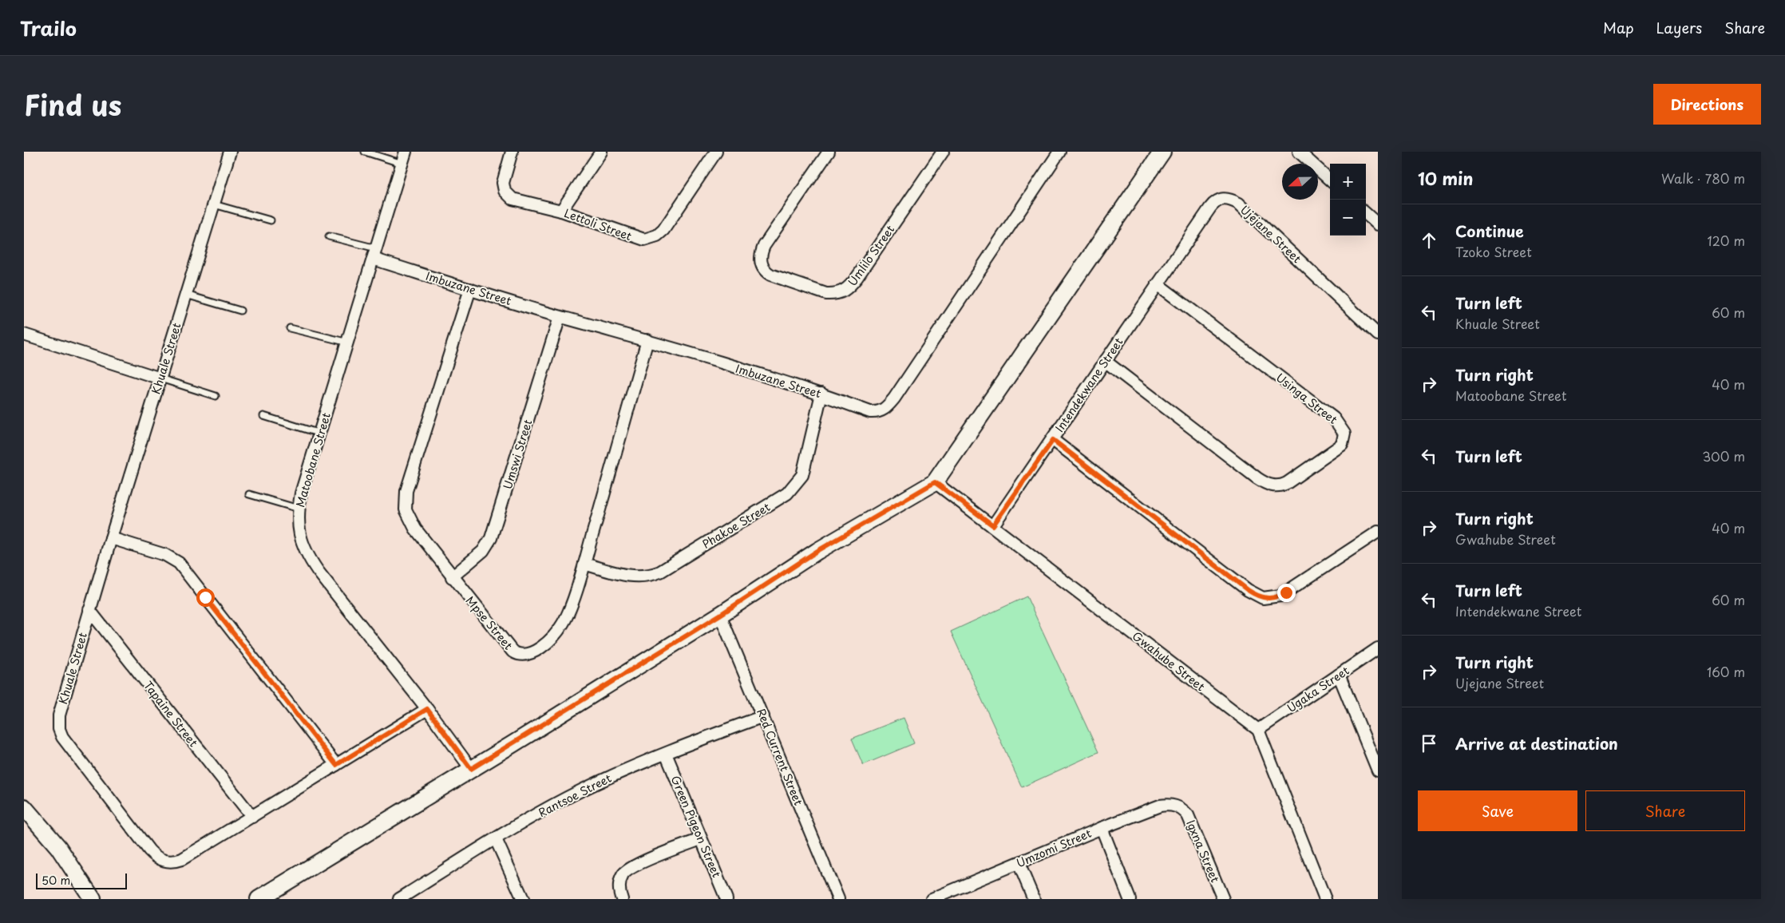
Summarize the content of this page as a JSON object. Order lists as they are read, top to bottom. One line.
{"streets":{"street":["Lettoli Street","Ujejane Street","Umlilo Street","Imbuzane Street","Khuale Street","Intendekwane Street","Usinga Street","Umswi Street","Matoobane Street","Phakoe Street","Mpse Street","Gwahube Street","Ugaka Street","Tapaine Street","Red Current Street","Rantsoe Street","Green Pigeon Street","Umzomi Street","Igxna Street"]},"crossings":[["Ujejane Street","Intendekwane Street"],["Ujejane Street","Usinga Street"],["Imbuzane Street","Umswi Street"],["Imbuzane Street","Matoobane Street"],["Imbuzane Street","Phakoe Street"],["Imbuzane Street","Mpse Street"],["Khuale Street","Matoobane Street"],["Khuale Street","Tapaine Street"],["Intendekwane Street","Usinga Street"],["Intendekwane Street","Gwahube Street"],["Umswi Street","Mpse Street"],["Phakoe Street","Mpse Street"],["Gwahube Street","Ugaka Street"],["Red Current Street","Rantsoe Street"],["Rantsoe Street","Green Pigeon Street"],["Umzomi Street","Igxna Street"]],"scale_bar":"50 m","north":"left","page":{"header":"Trailo","nav":["Map","Layers","Share"],"title":"Find us","buttons":["Directions",["Save","Share"]],"heading":["10 min","Walk · 780 m"],"map_buttons":["+","−"],"list":[["Continue","Tzoko Street","120 m"],["Turn left","Khuale Street","60 m"],["Turn right","Matoobane Street","40 m"],["Turn left","300 m"],["Turn right","Gwahube Street","40 m"],["Turn left","Intendekwane Street","60 m"],["Turn right","Ujejane Street","160 m"],"Arrive at destination"],"scale":"50 m"}}
